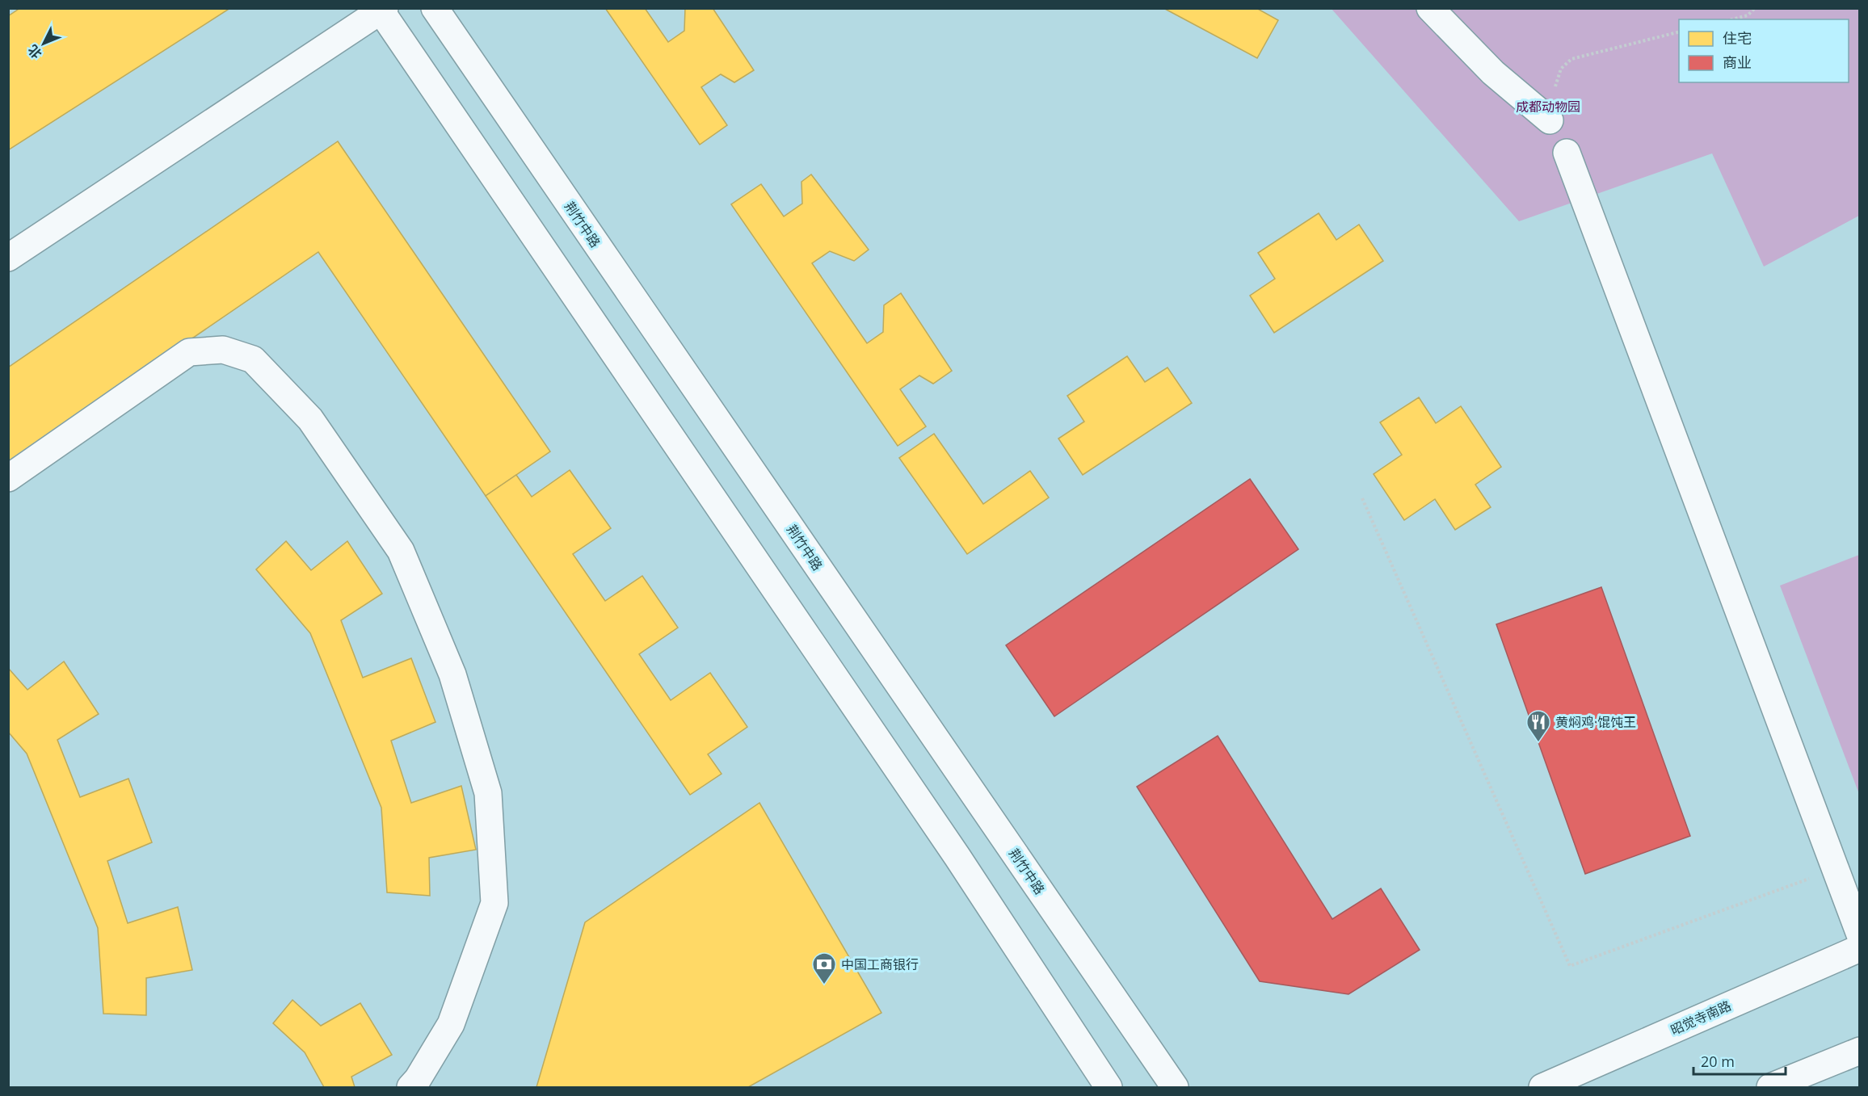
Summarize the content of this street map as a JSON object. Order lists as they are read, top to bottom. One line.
{"streets":{"main road":["荆竹中路","昭觉寺南路"]},"parks":["成都动物园"],"places":{"restaurant":["黄焖鸡·馄饨王"],"bank":["中国工商银行"]},"legend":["住宅","商业"],"scale_bar":"20 m","north":"bottom left"}
